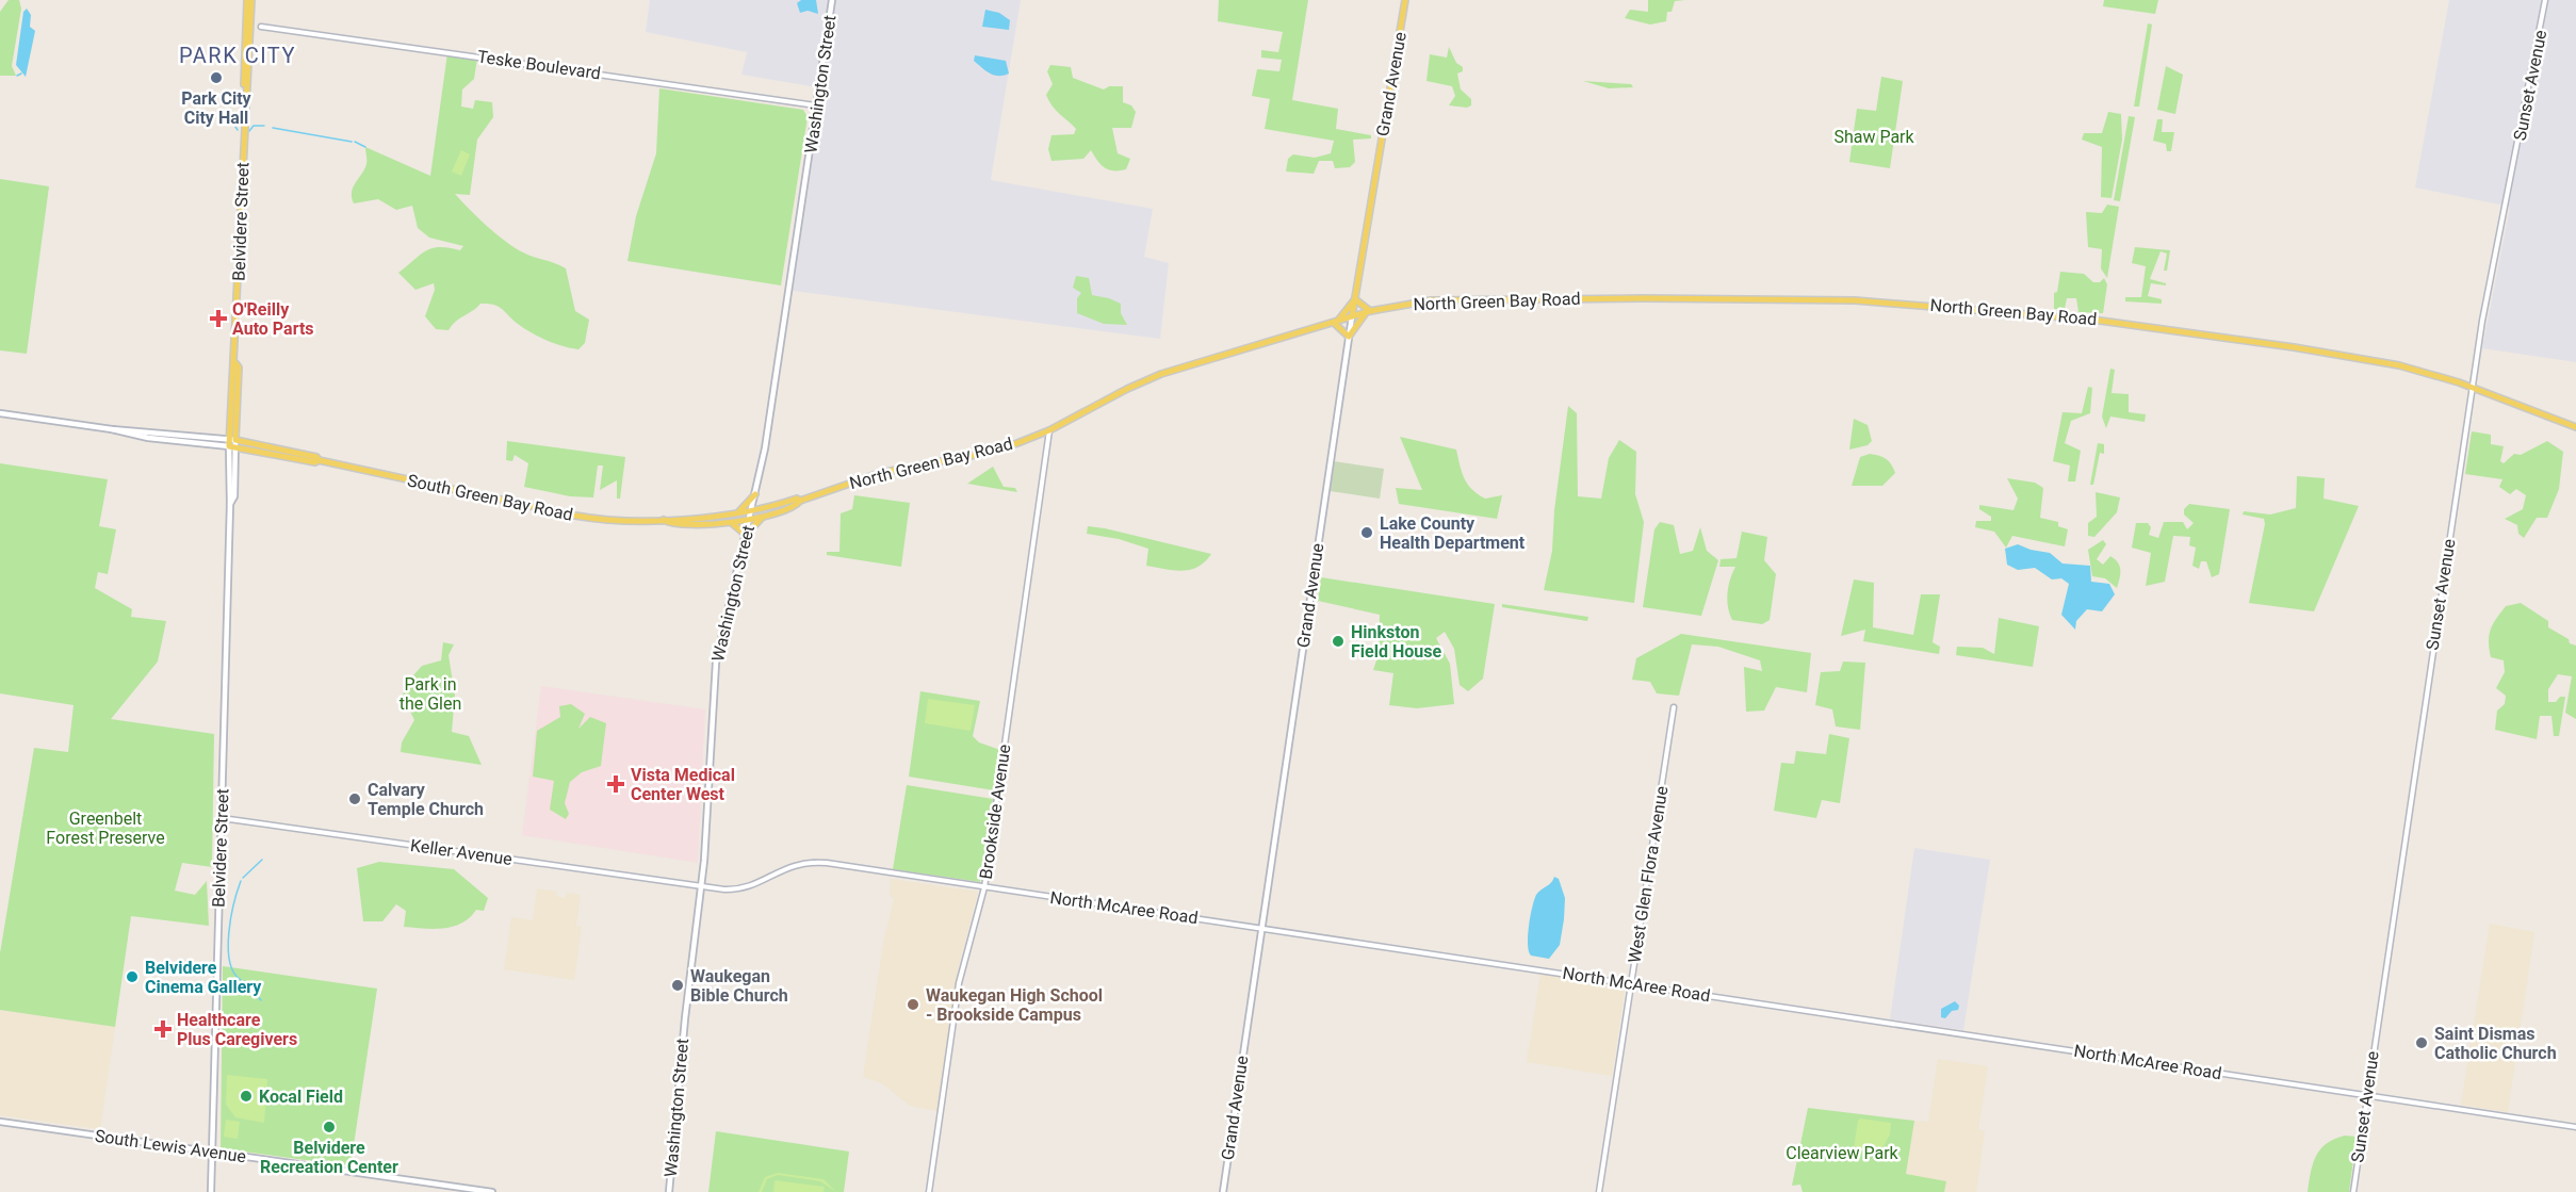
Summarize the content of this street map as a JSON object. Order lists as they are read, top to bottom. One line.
{"streets":{"main road":["Washington Street","Grand Avenue","Belvidere Street","North Green Bay Road","South Green Bay Road","South Lewis Avenue"],"street":["Teske Boulevard","Sunset Avenue","Brookside Avenue","Keller Avenue","West Glen Flora Avenue","North McAree Road"]},"crossings":[["Teske Boulevard","Washington Street"],["Washington Street","North Green Bay Road"],["Washington Street","South Green Bay Road"],["Washington Street","Keller Avenue"],["Washington Street","North McAree Road"],["Grand Avenue","North Green Bay Road"],["Grand Avenue","North McAree Road"],["Sunset Avenue","North Green Bay Road"],["Sunset Avenue","North McAree Road"],["Belvidere Street","South Green Bay Road"],["Belvidere Street","Keller Avenue"],["Belvidere Street","South Lewis Avenue"],["North Green Bay Road","South Green Bay Road"],["North Green Bay Road","Brookside Avenue"],["Brookside Avenue","North McAree Road"],["Keller Avenue","North McAree Road"],["West Glen Flora Avenue","North McAree Road"]],"districts":["PARK CITY"],"parks":["Shaw Park","Park in the Glen","Greenbelt Forest Preserve","Clearview Park"],"places":{"other":["Park City City Hall","Lake County Health Department","Hinkston Field House","Calvary Temple Church","Belvidere Cinema Gallery","Waukegan Bible Church","Waukegan High School - Brookside Campus","Saint Dismas Catholic Church","Kocal Field","Belvidere Recreation Center"],"health":["O'Reilly Auto Parts","Vista Medical Center West","Healthcare Plus Caregivers"]}}
